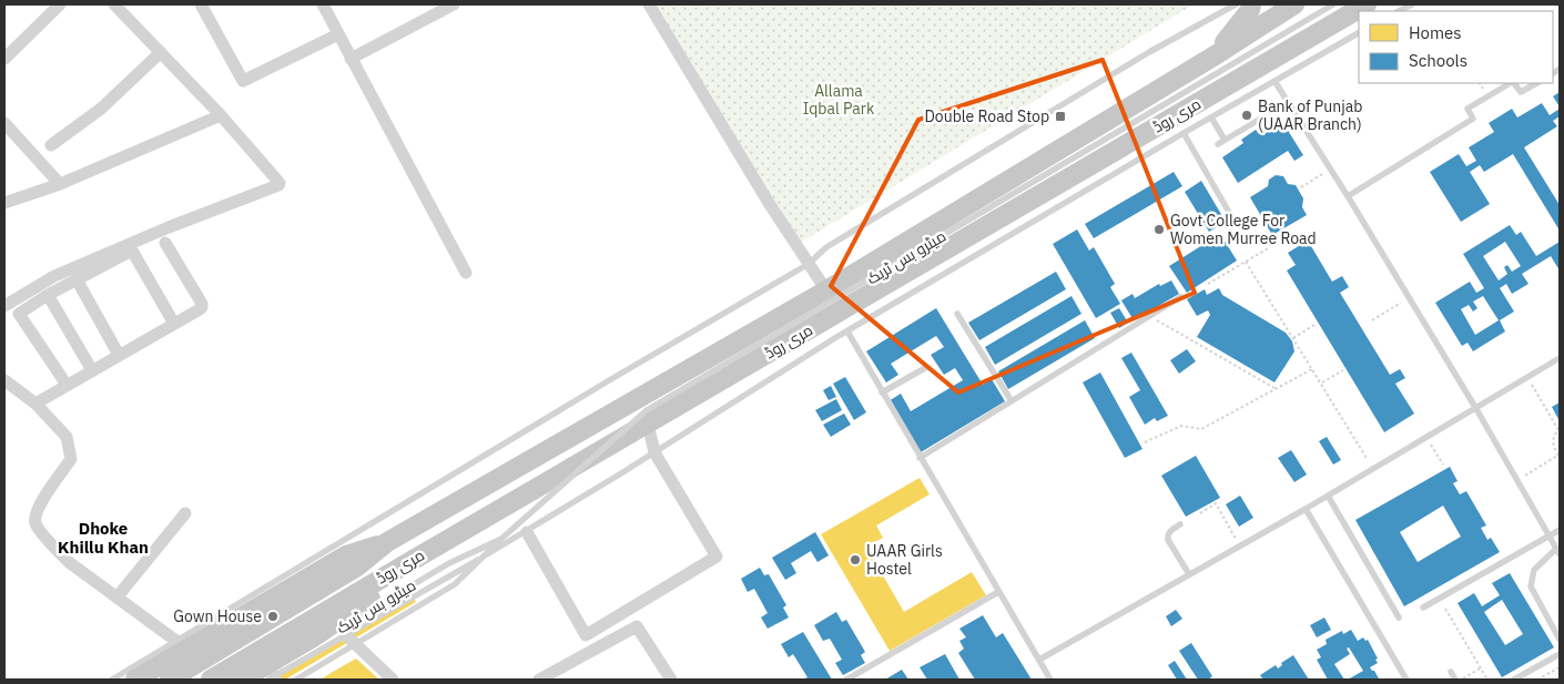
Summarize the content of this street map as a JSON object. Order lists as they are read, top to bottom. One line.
{"streets":{"main road":["مری روڈ"],"lane":["میٹرو بس ٹریک"]},"districts":["Dhoke Khillu Khan"],"parks":["Allama Iqbal Park"],"places":{"other":["Bank of Punjab (UAAR Branch)","Govt College For Women Murree Road","UAAR Girls Hostel","Gown House"],"transit":["Double Road Stop"]},"legend":["Homes","Schools"]}
